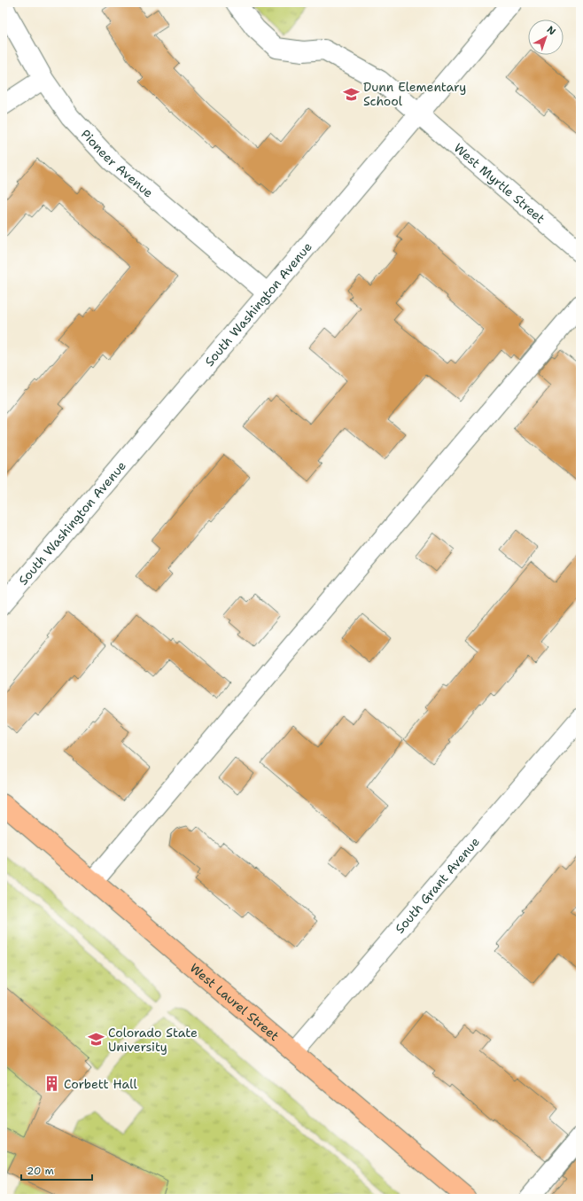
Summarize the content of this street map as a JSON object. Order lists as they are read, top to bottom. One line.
{"streets":{"main road":["West Laurel Street"],"street":["Pioneer Avenue","West Myrtle Street","South Washington Avenue","South Grant Avenue"]},"crossings":[["Pioneer Avenue","South Washington Avenue"],["West Myrtle Street","South Washington Avenue"],["South Grant Avenue","West Laurel Street"]],"places":{"school or university":["Dunn Elementary School","Colorado State University"],"building":["Corbett Hall"]},"scale_bar":"20 m","north":"top right"}
